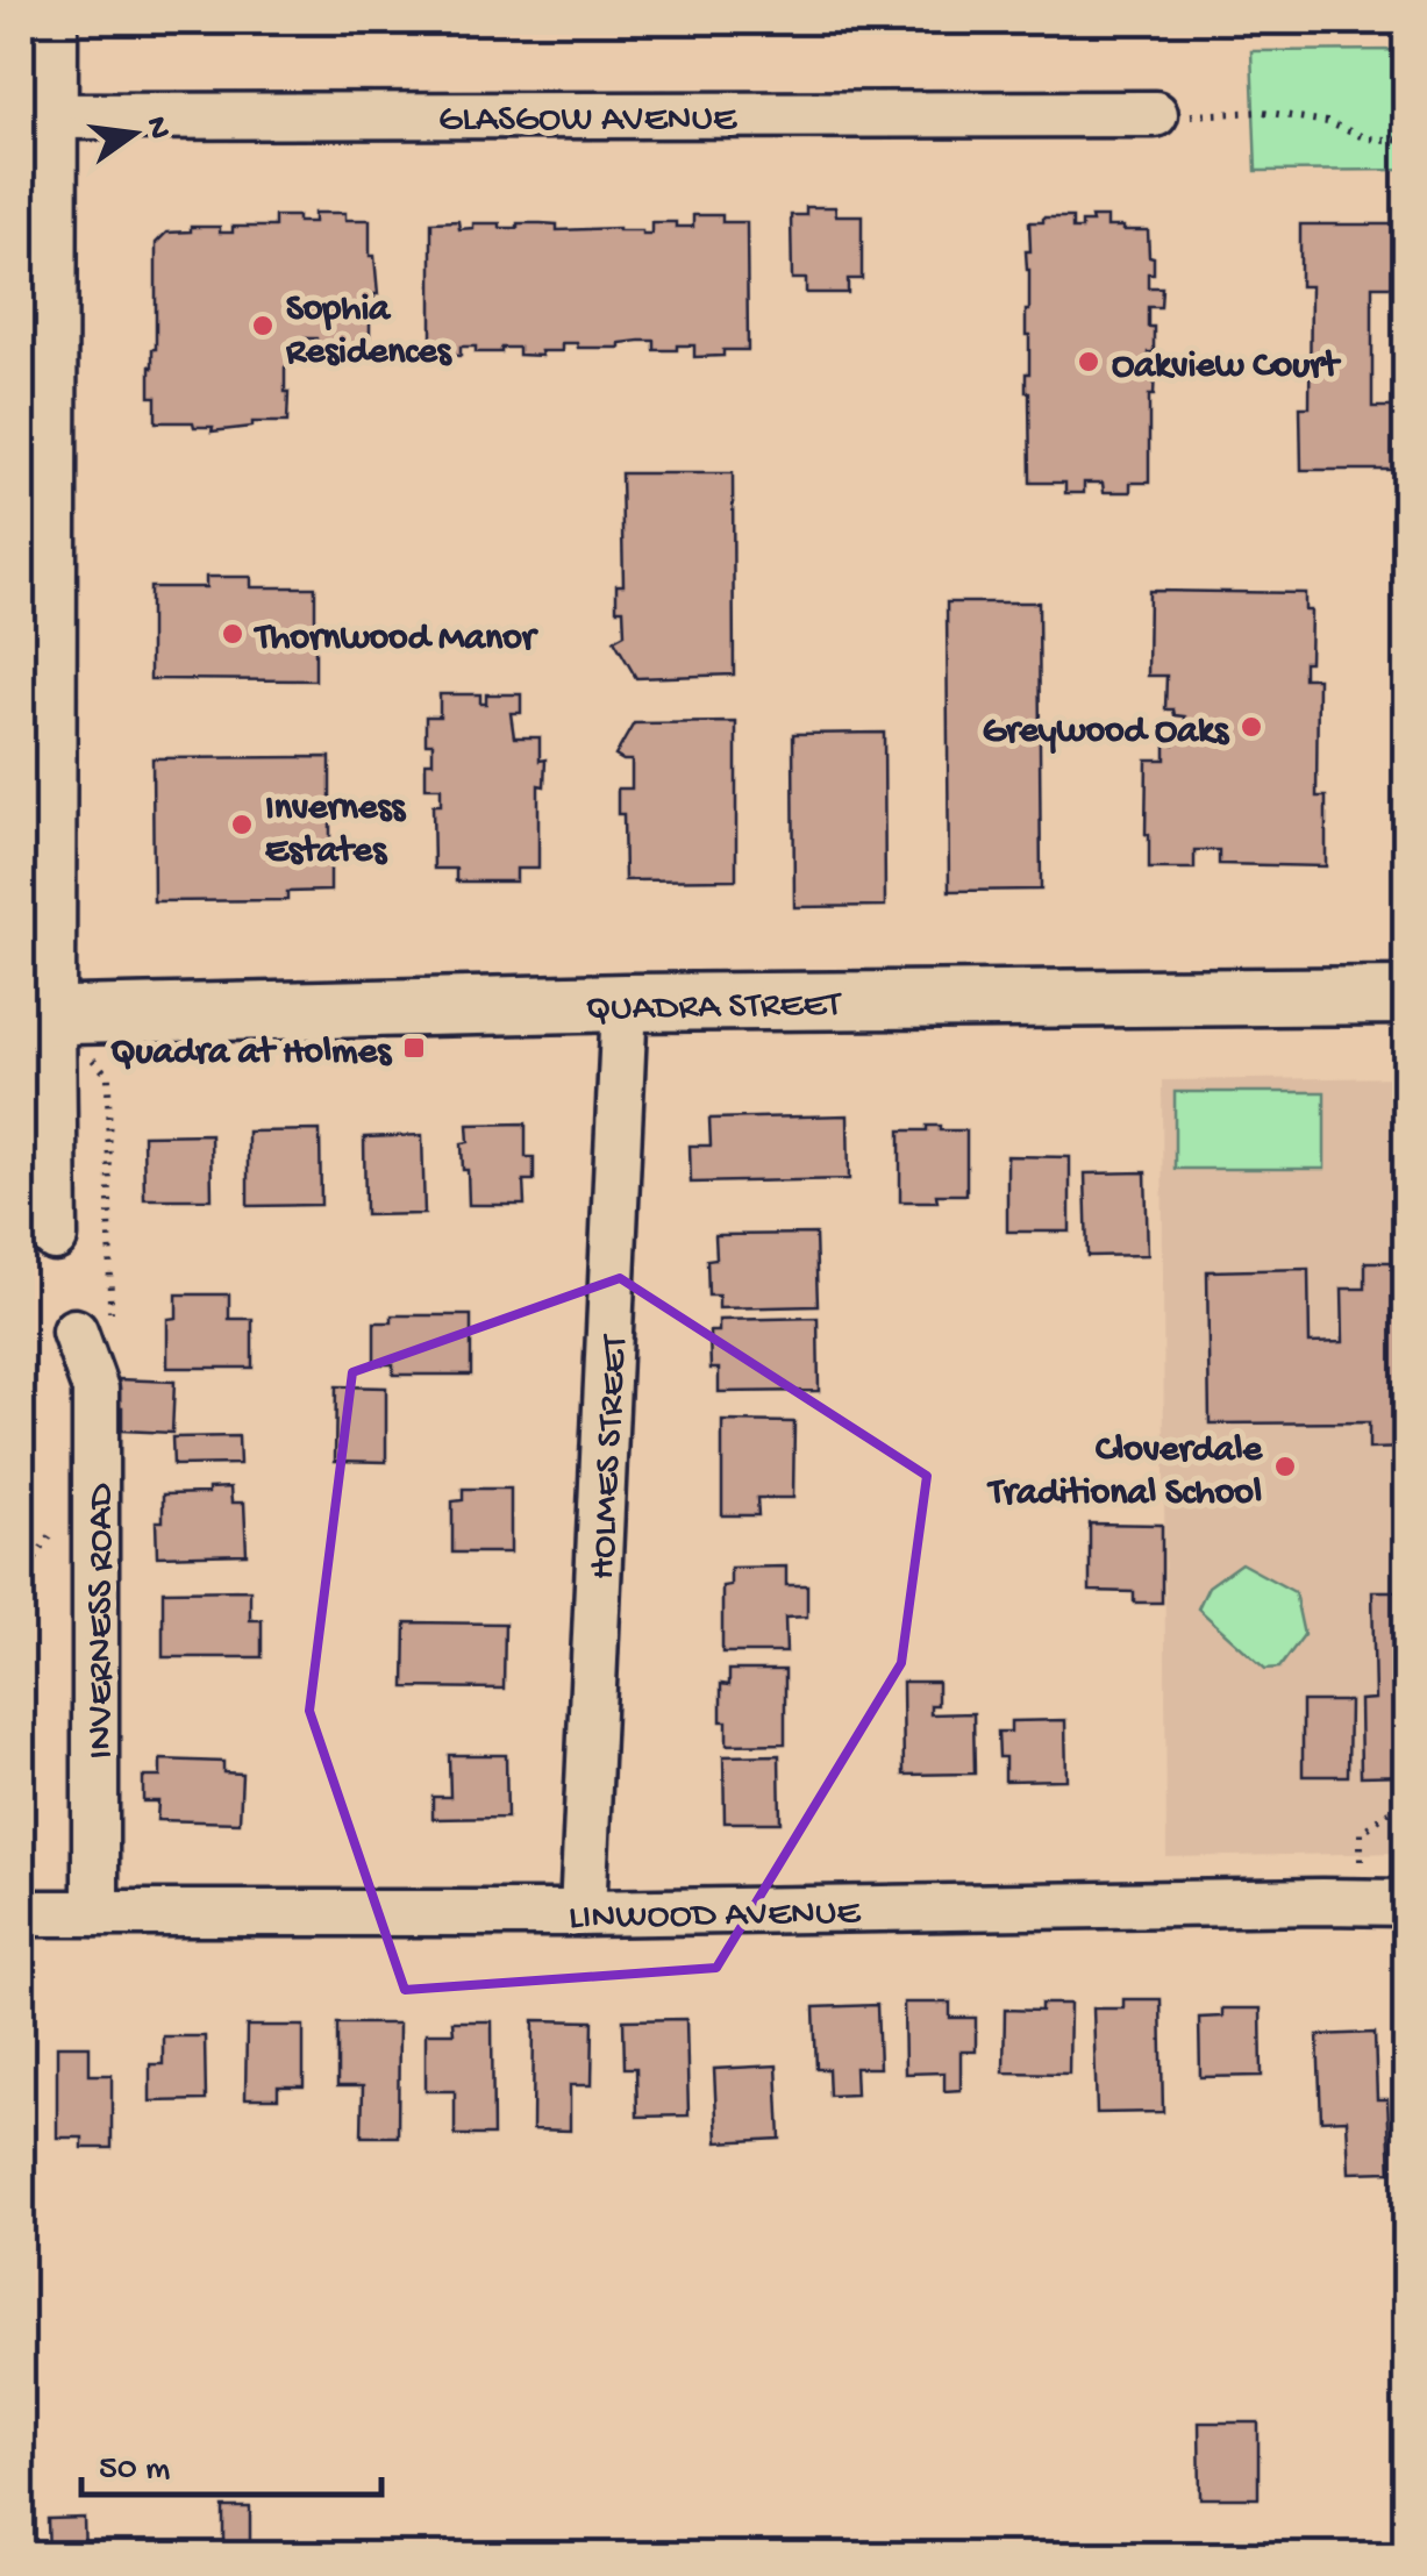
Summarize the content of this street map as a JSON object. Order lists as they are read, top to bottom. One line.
{"streets":{"main road":["QUADRA STREET"],"street":["GLASGOW AVENUE","HOLMES STREET","INVERNESS ROAD","LINWOOD AVENUE"]},"crossings":[["QUADRA STREET","HOLMES STREET"],["HOLMES STREET","LINWOOD AVENUE"],["INVERNESS ROAD","LINWOOD AVENUE"]],"places":{"other":["Sophia Residences","Oakview Court","Thornwood Manor","Greywood Oaks","Inverness Estates","Cloverdale Traditional School"],"transit":["Quadra at Holmes"]},"scale_bar":"50 m","north":"right"}
